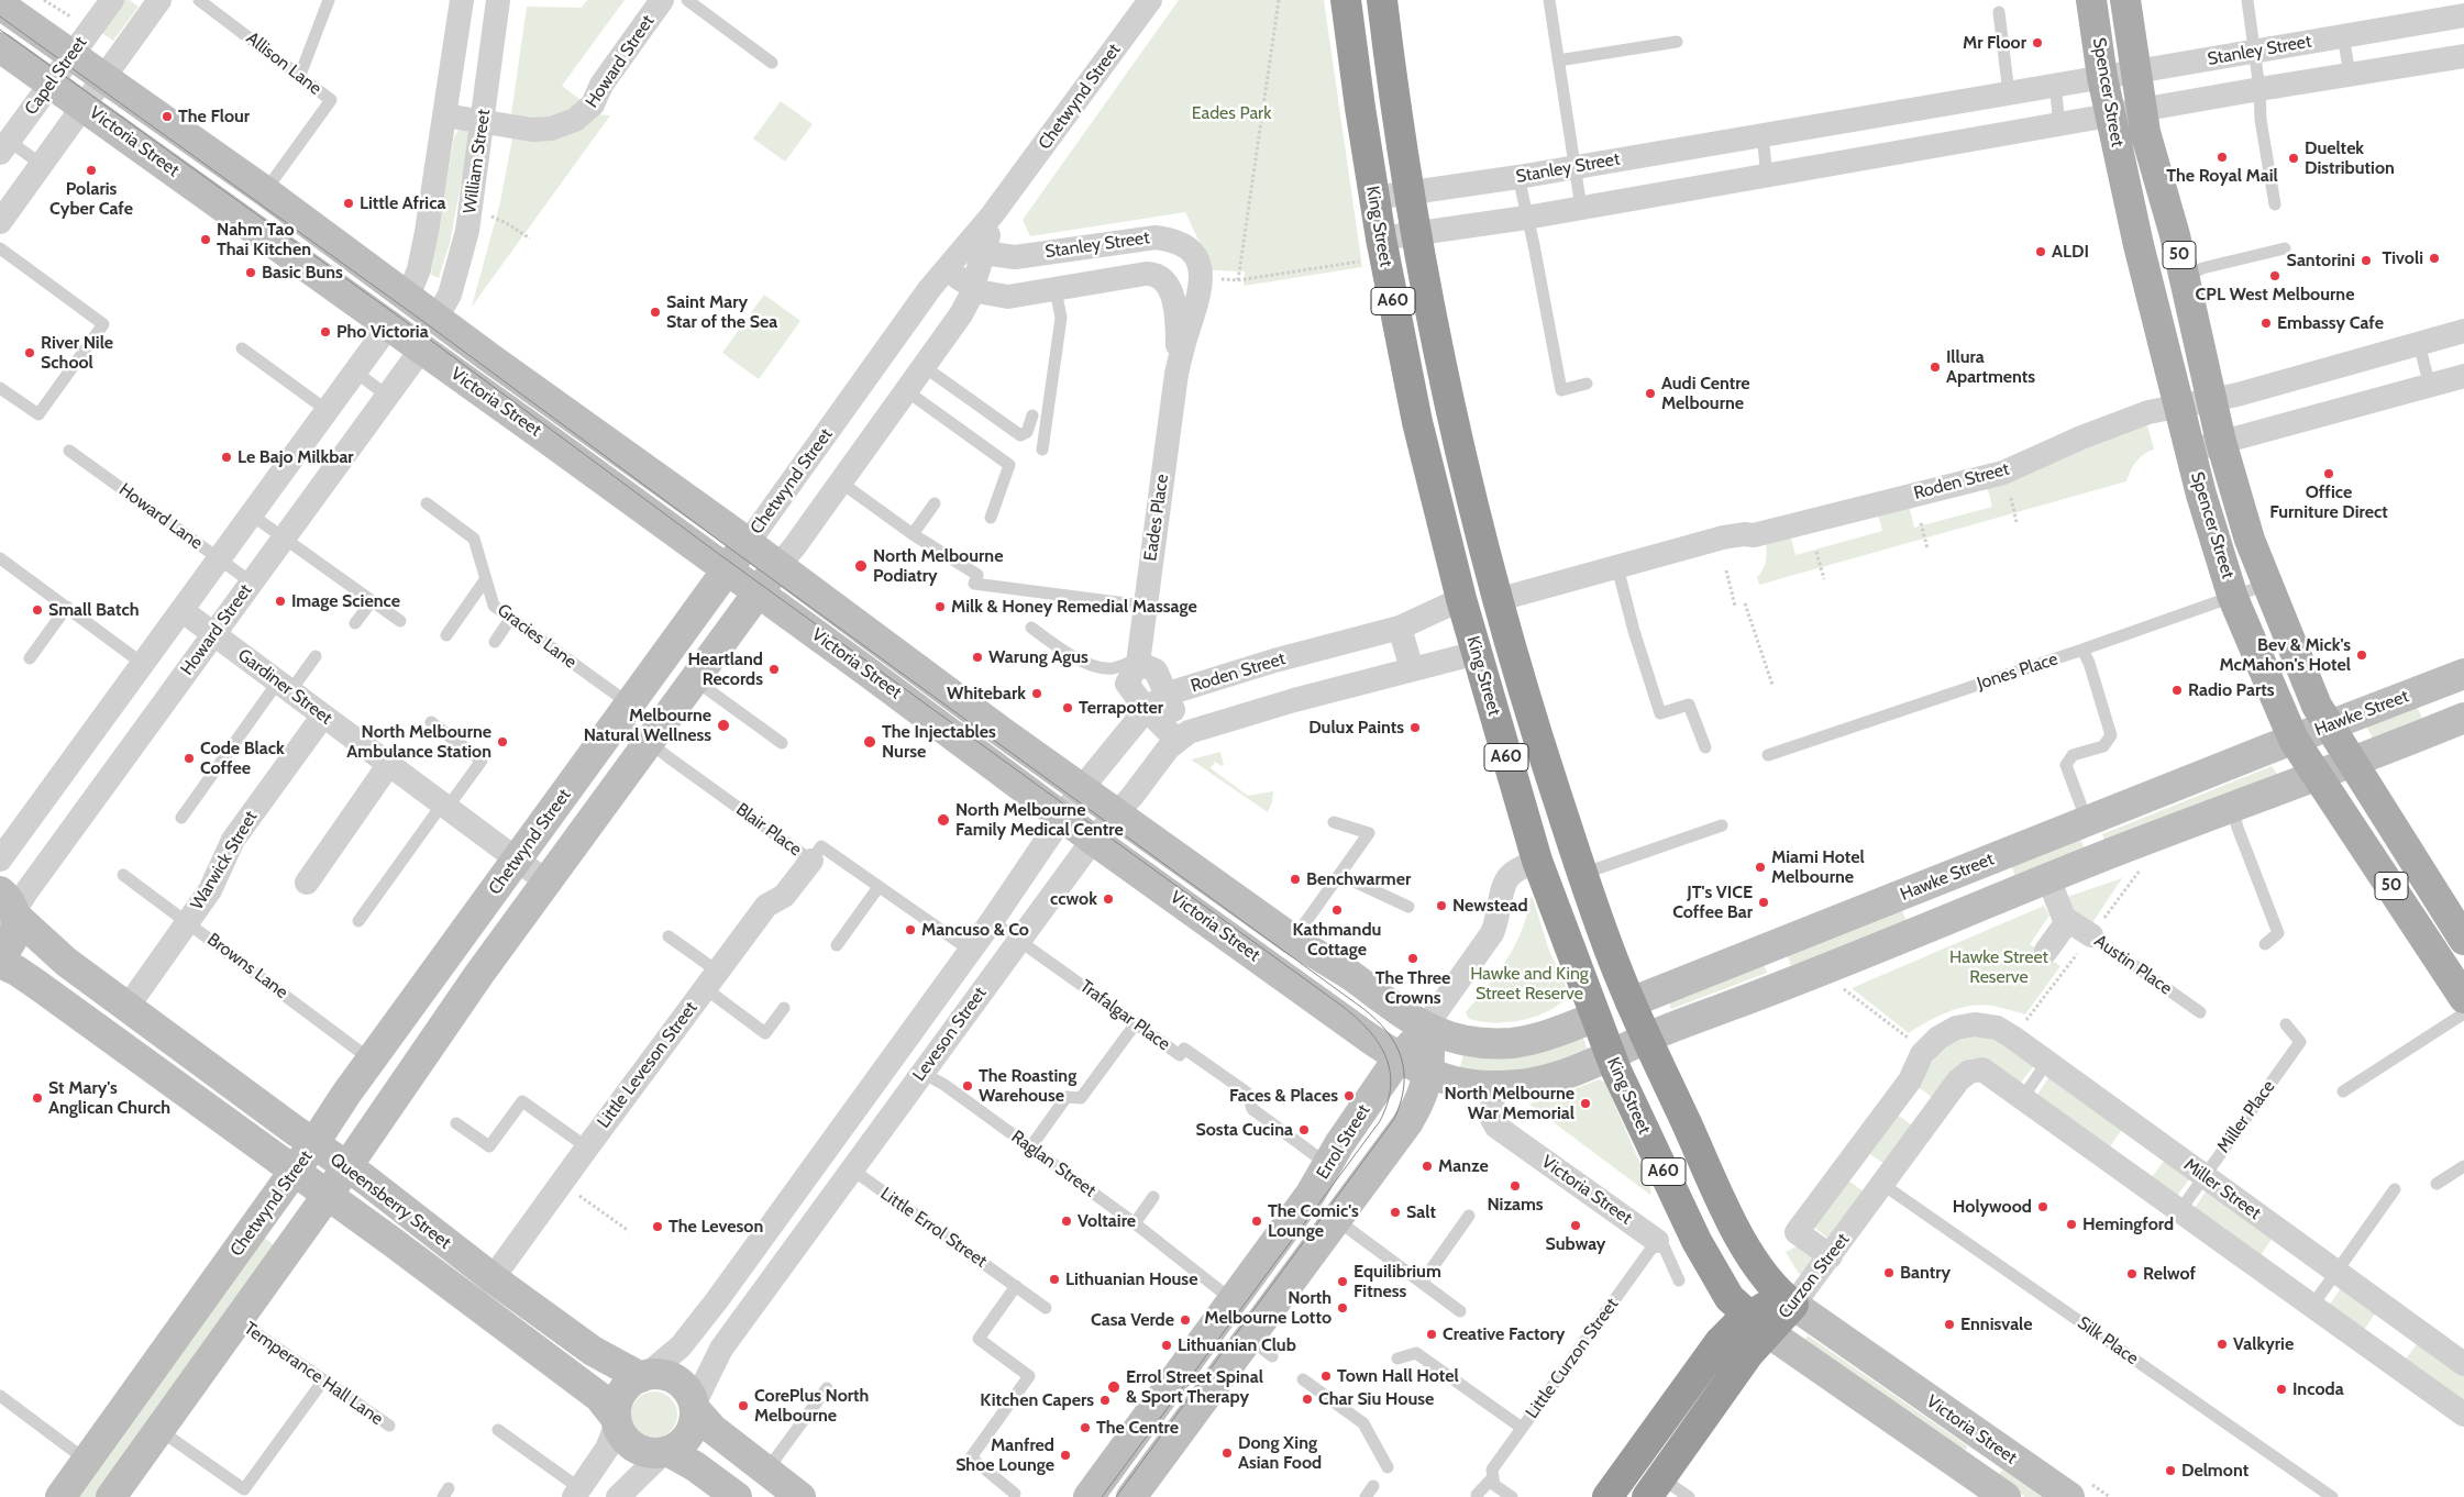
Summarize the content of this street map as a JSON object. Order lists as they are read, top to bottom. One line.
{"streets":{"highway":["King Street","A60","Hawke Street","Curzon Street"],"main road":["Spencer Street","50"],"street":["Stanley Street","Howard Street","Capel Street","Chetwynd Street","Victoria Street","William Street","Roden Street","Eades Place","Gardiner Street","Warwick Street","Austin Place","Leveson Street","Little Leveson Street","Errol Street","Raglan Street","Miller Street","Queensberry Street"],"lane":["Allison Lane","Howard Lane","Gracies Lane","Jones Place","Blair Place","Browns Lane","Trafalgar Place","Miller Place","Little Errol Street","Silk Place","Little Curzon Street","Temperance Hall Lane"]},"crossings":[["Stanley Street","Spencer Street"],["Stanley Street","Chetwynd Street"],["Stanley Street","King Street"],["Stanley Street","Eades Place"],["Howard Street","Victoria Street"],["Howard Street","William Street"],["Howard Street","Howard Lane"],["Howard Street","Gardiner Street"],["Howard Street","Queensberry Street"],["Allison Lane","Victoria Street"],["Capel Street","Victoria Street"],["Spencer Street","Roden Street"],["Spencer Street","Jones Place"],["Spencer Street","Hawke Street"],["Chetwynd Street","Victoria Street"],["Chetwynd Street","Gracies Lane"],["Chetwynd Street","Gardiner Street"],["Chetwynd Street","Blair Place"],["Chetwynd Street","Browns Lane"],["Chetwynd Street","Queensberry Street"],["Chetwynd Street","Temperance Hall Lane"],["Victoria Street","William Street"],["Victoria Street","King Street"],["Victoria Street","Roden Street"],["Victoria Street","Hawke Street"],["Victoria Street","Leveson Street"],["Victoria Street","Errol Street"],["Victoria Street","Curzon Street"],["Victoria Street","Little Curzon Street"],["King Street","Roden Street"],["King Street","Hawke Street"],["King Street","Errol Street"],["King Street","Curzon Street"],["Roden Street","Eades Place"],["Roden Street","Leveson Street"],["Gracies Lane","Blair Place"],["Gardiner Street","Warwick Street"],["Hawke Street","Errol Street"],["Blair Place","Leveson Street"],["Blair Place","Little Leveson Street"],["Warwick Street","Browns Lane"],["Warwick Street","Queensberry Street"],["Trafalgar Place","Leveson Street"],["Trafalgar Place","Errol Street"],["Leveson Street","Raglan Street"],["Leveson Street","Queensberry Street"],["Leveson Street","Little Errol Street"],["Little Leveson Street","Queensberry Street"],["Miller Place","Miller Street"],["Errol Street","Raglan Street"],["Miller Street","Curzon Street"],["Curzon Street","Silk Place"]],"parks":["Eades Park","Hawke Street Reserve","Hawke and King Street Reserve"],"places":["Mr Floor","The Flour","The Royal Mail","Dueltek Distribution","Polaris Cyber Cafe","Little Africa","Nahm Tao Thai Kitchen","ALDI","Tivoli","Santorini","Basic Buns","CPL West Melbourne","Saint Mary Star of the Sea","Embassy Cafe","Pho Victoria","River Nile School","Illura Apartments","Audi Centre Melbourne","Le Bajo Milkbar","Office Furniture Direct","North Melbourne Podiatry","Image Science","Milk & Honey Remedial Massage","Small Batch","Bev & Mick's McMahon's Hotel","Warung Agus","Heartland Records","Radio Parts","Whitebark","Terrapotter","Melbourne Natural Wellness","Dulux Paints","North Melbourne Ambulance Station","The Injectables Nurse","Code Black Coffee","North Melbourne Family Medical Centre","Miami Hotel Melbourne","Benchwarmer","ccwok","JT's VICE Coffee Bar","Newstead","Kathmandu Cottage","Mancuso & Co","The Three Crowns","The Roasting Warehouse","Faces & Places","St Mary's Anglican Church","North Melbourne War Memorial","Sosta Cucina","Manze","Nizams","Holywood","Salt","Voltaire","The Comic's Lounge","Hemingford","Subway","The Leveson","Bantry","Relwof","Lithuanian House","Equilibrium Fitness","North Melbourne Lotto","Casa Verde","Ennisvale","Creative Factory","Valkyrie","Lithuanian Club","Town Hall Hotel","Errol Street Spinal & Sport Therapy","Incoda","Char Siu House","Kitchen Capers","CorePlus North Melbourne","The Centre","Dong Xing Asian Food","Manfred Shoe Lounge","Delmont"]}
